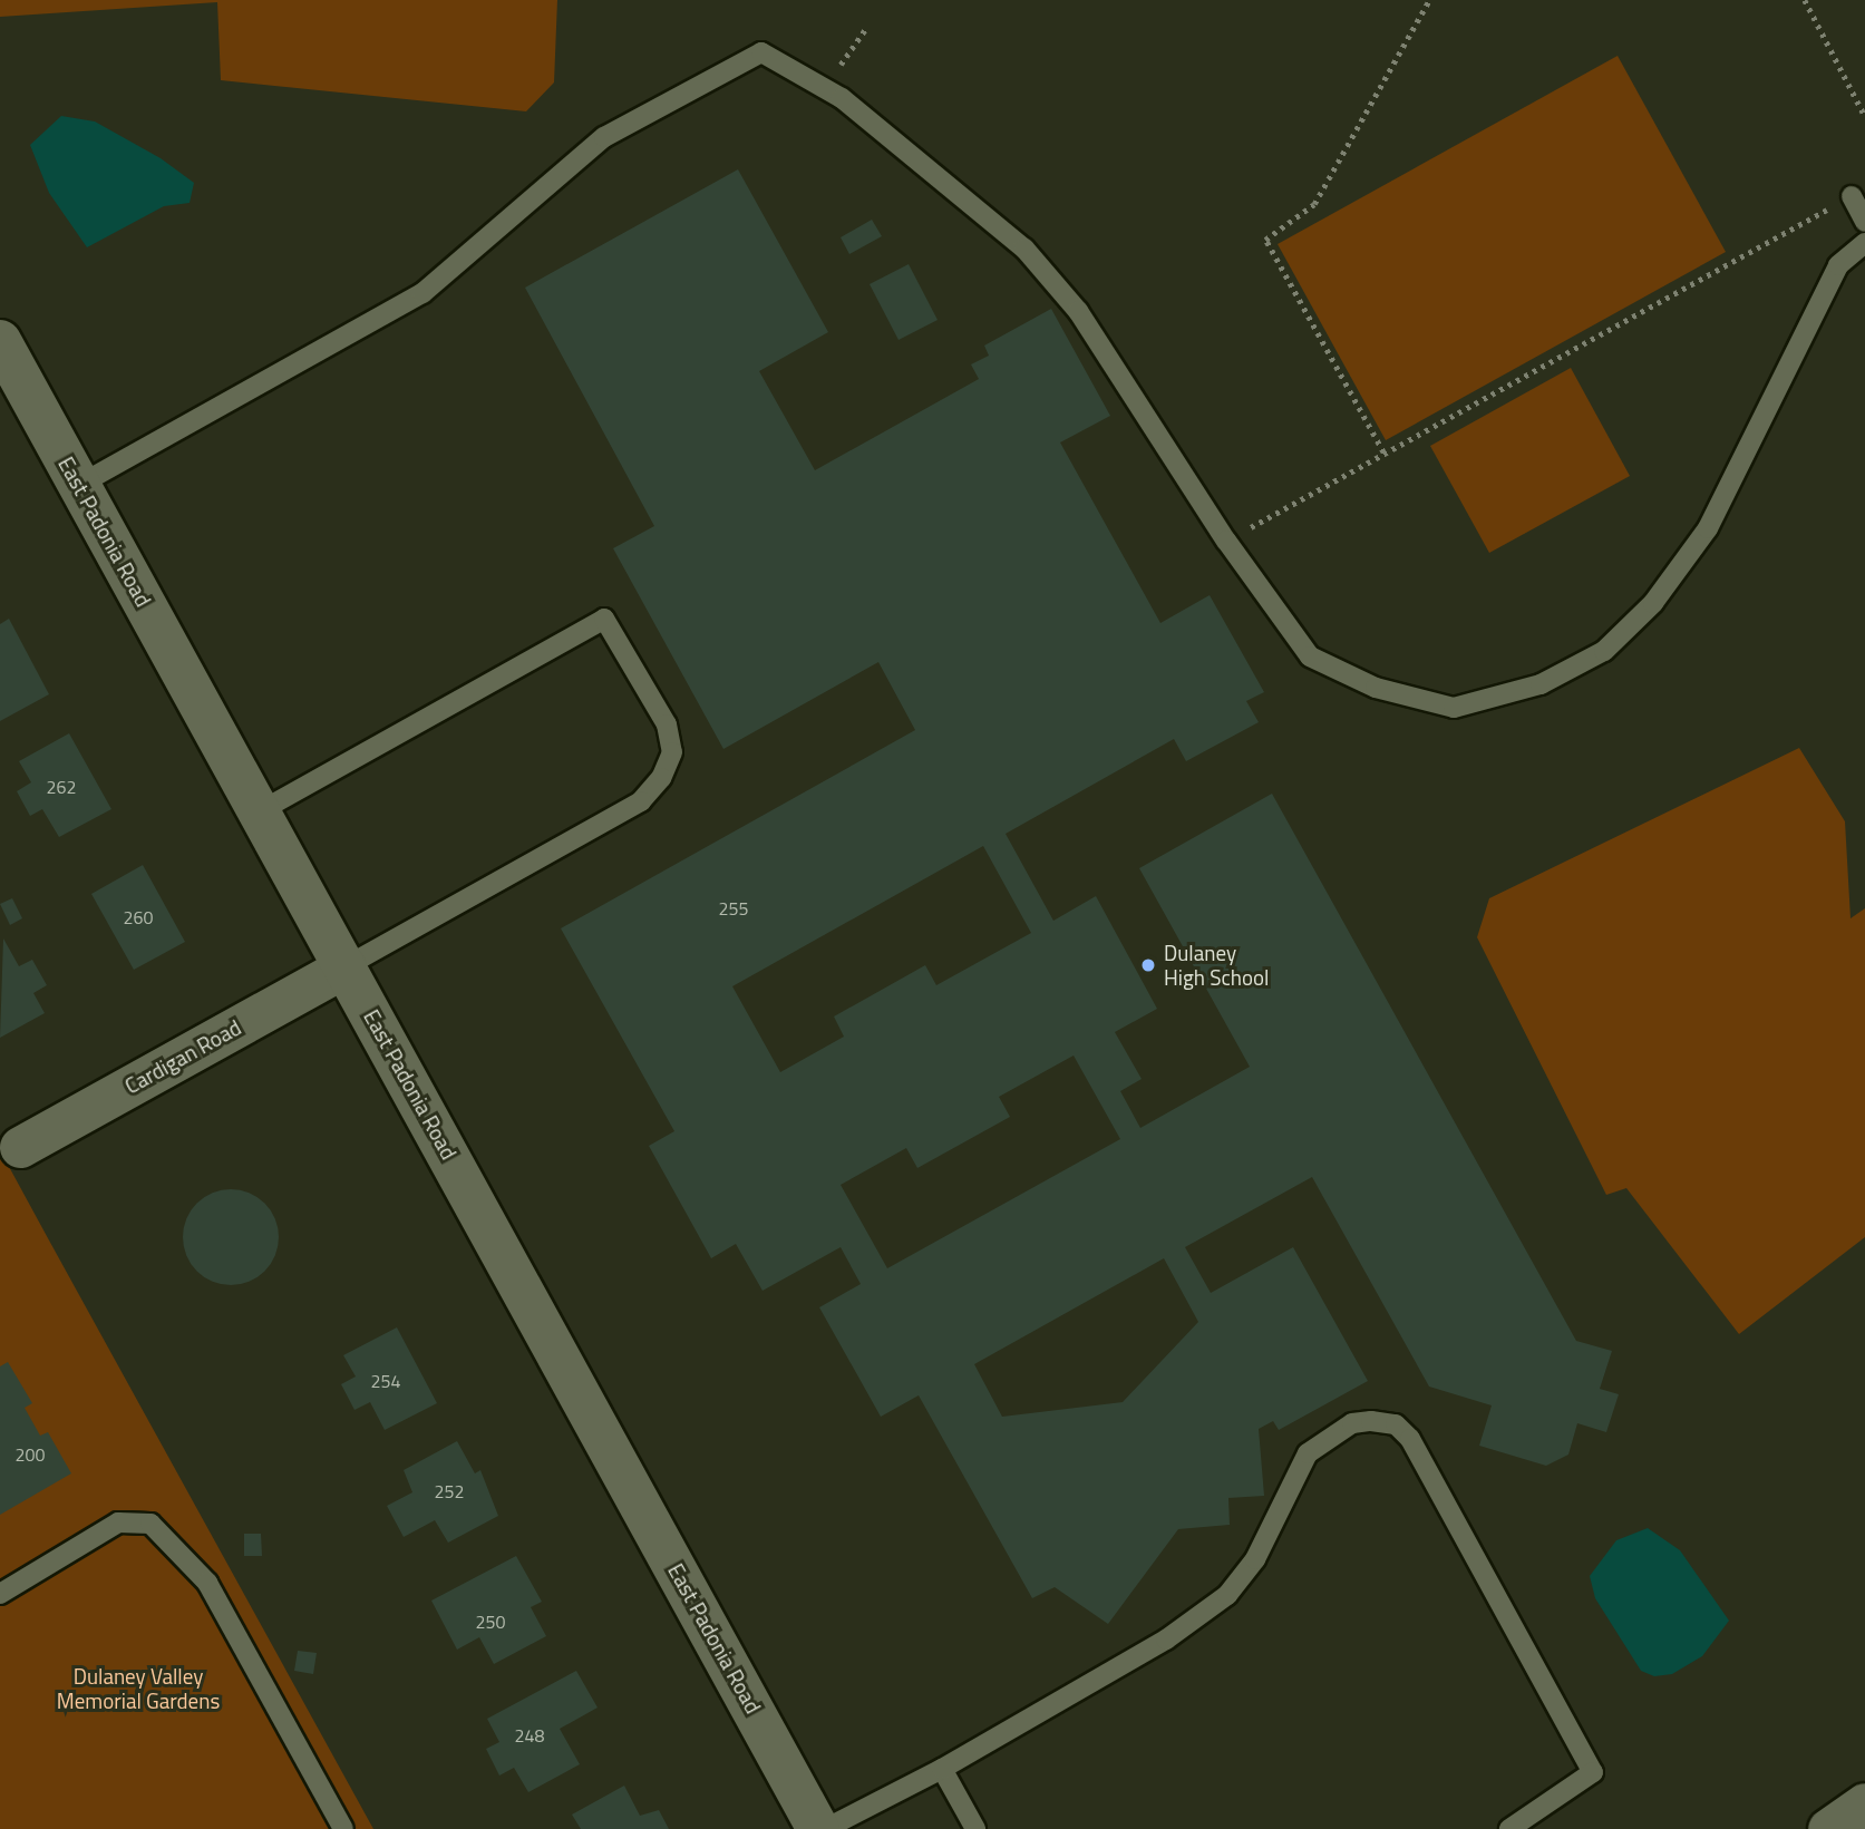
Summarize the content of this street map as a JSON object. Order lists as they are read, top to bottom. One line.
{"streets":{"street":["East Padonia Road","Cardigan Road"]},"crossings":[["East Padonia Road","Cardigan Road"]],"parks":["Dulaney Valley Memorial Gardens"],"places":["Dulaney High School"],"house_numbers":["262","255","260","254","200","252","250","248"]}
